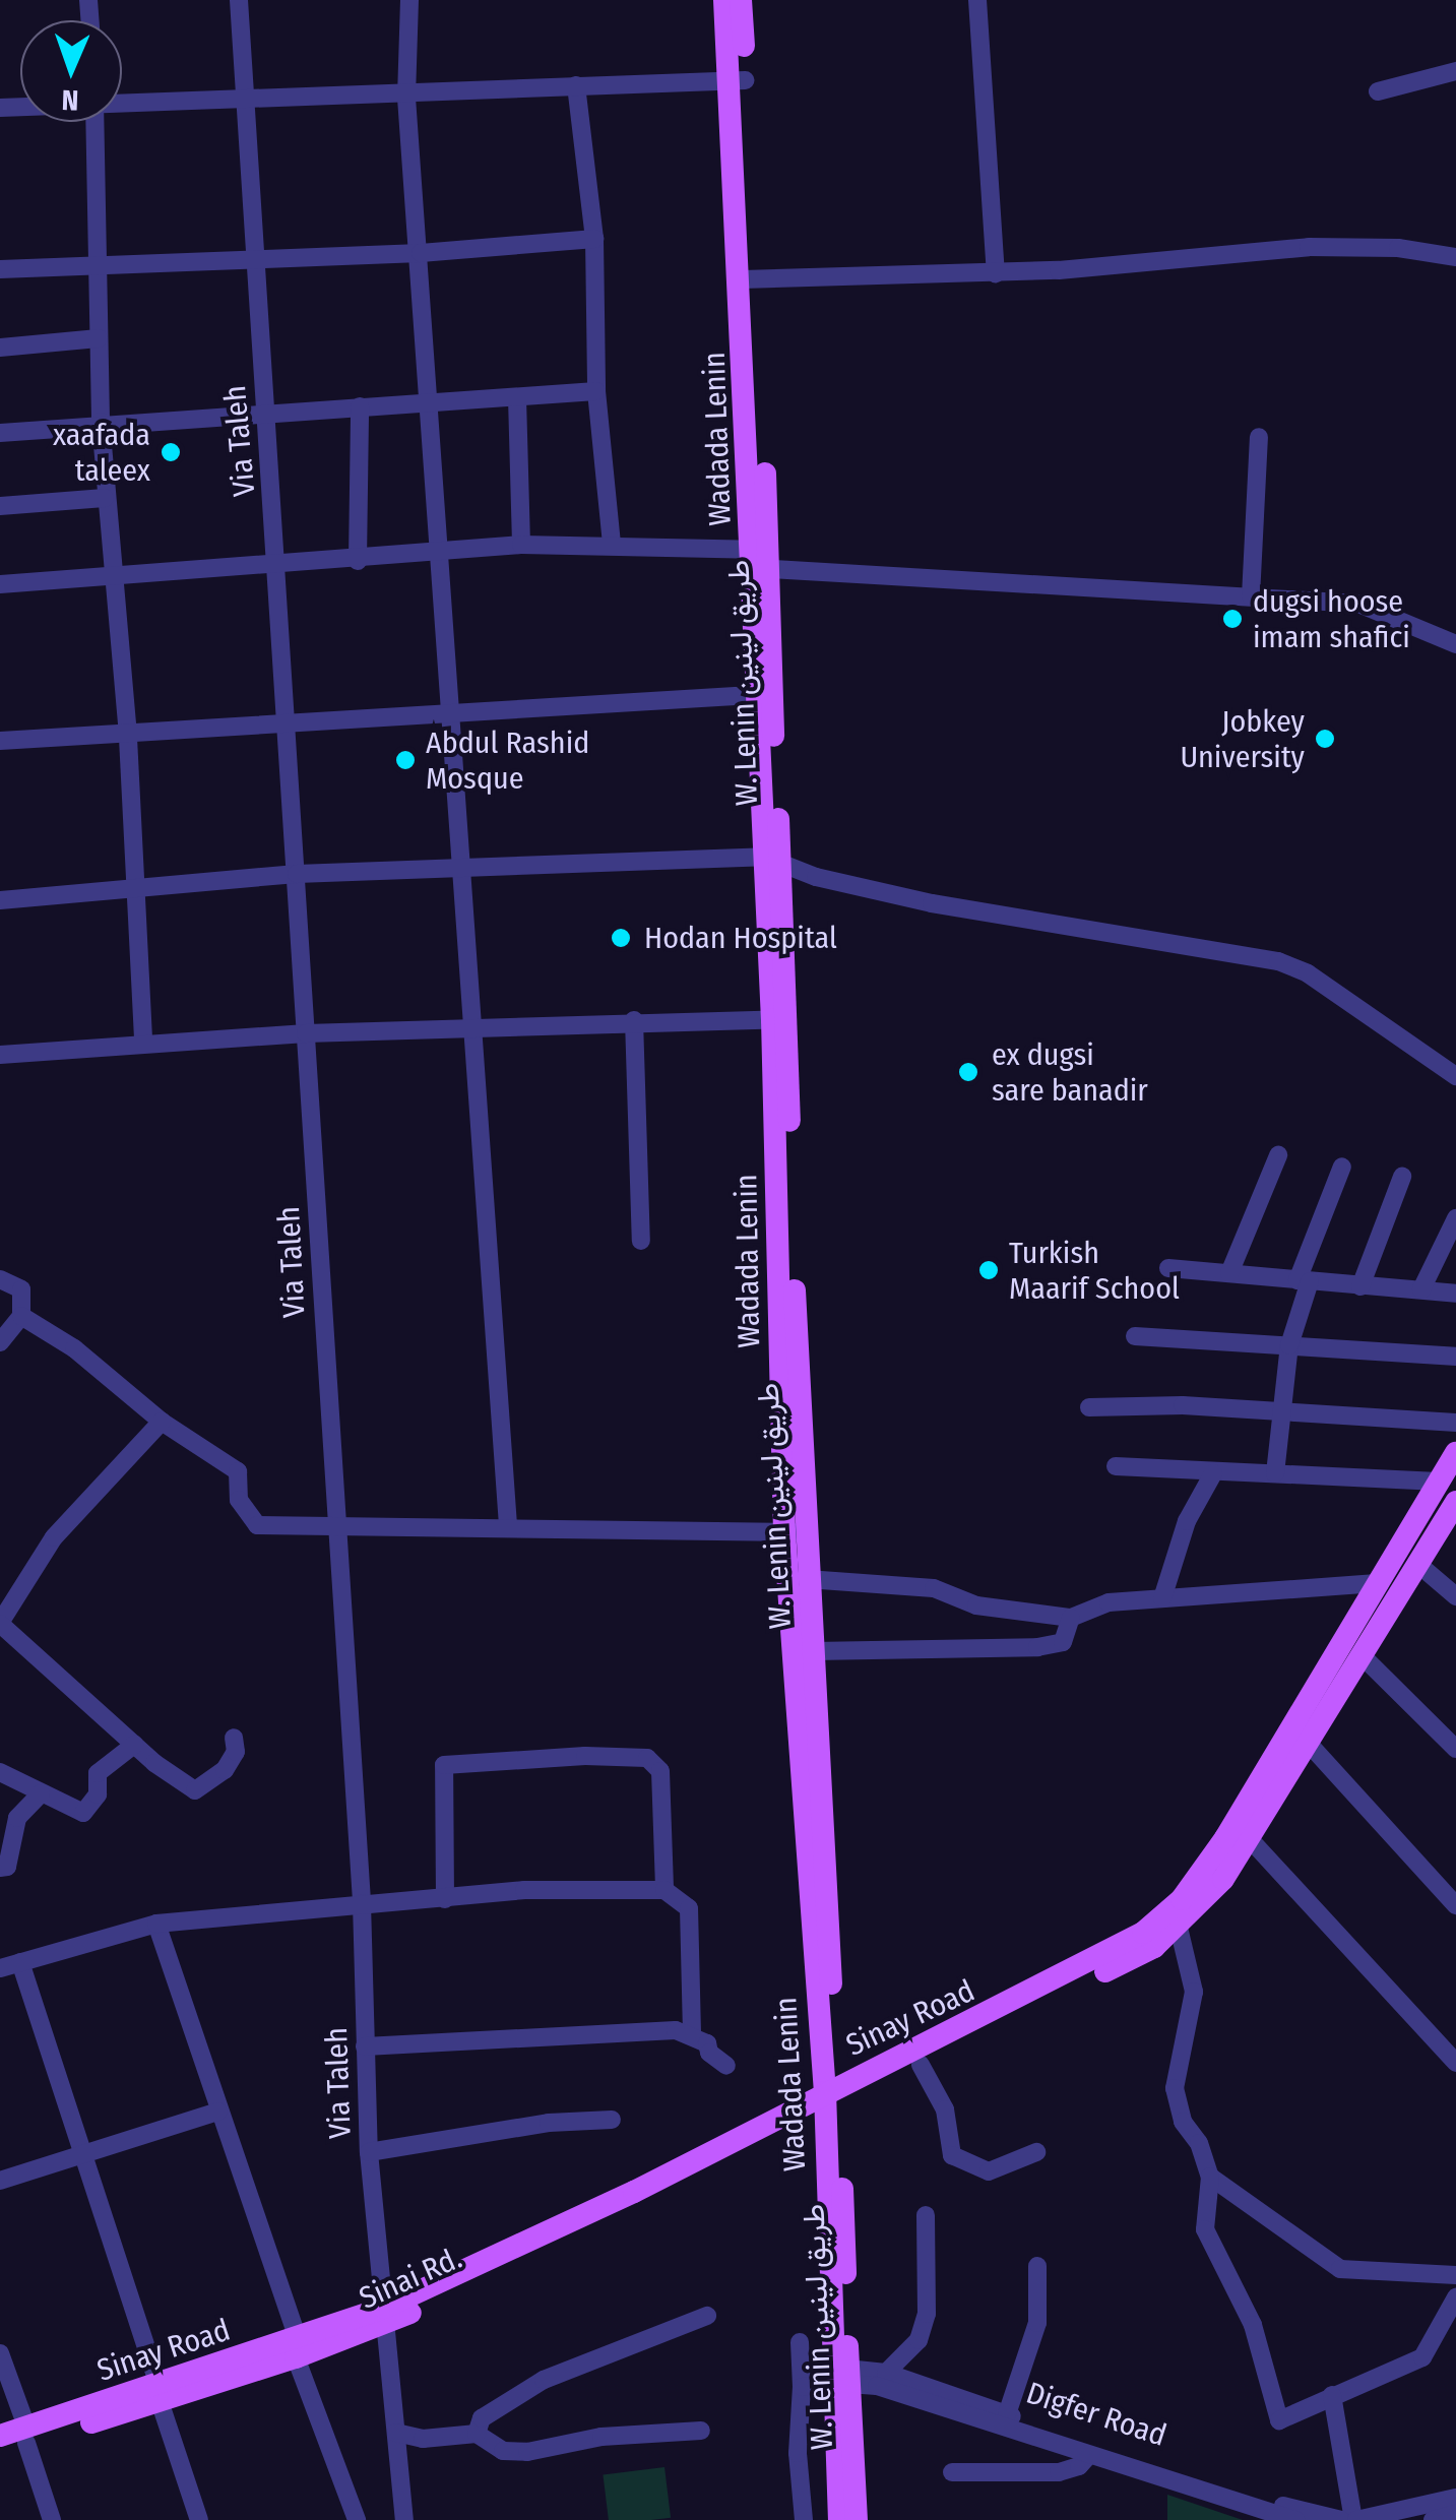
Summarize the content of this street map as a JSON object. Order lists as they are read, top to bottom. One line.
{"streets":{"main road":["Wadada Lenin","W. Lenin طريق لينين","Sinay Road"],"street":["Via Taleh","Digfer Road"]},"crossings":[["Wadada Lenin","W. Lenin طريق لينين"],["Wadada Lenin","Sinay Road"],["Via Taleh","Sinay Road"],["W. Lenin طريق لينين","Sinay Road"],["W. Lenin طريق لينين","Digfer Road"]],"places":["xaafada taleex","dugsi hoose imam shafici","Jobkey University","Abdul Rashid Mosque","Hodan Hospital","ex dugsi sare banadir","Turkish Maarif School"],"north":"bottom"}
